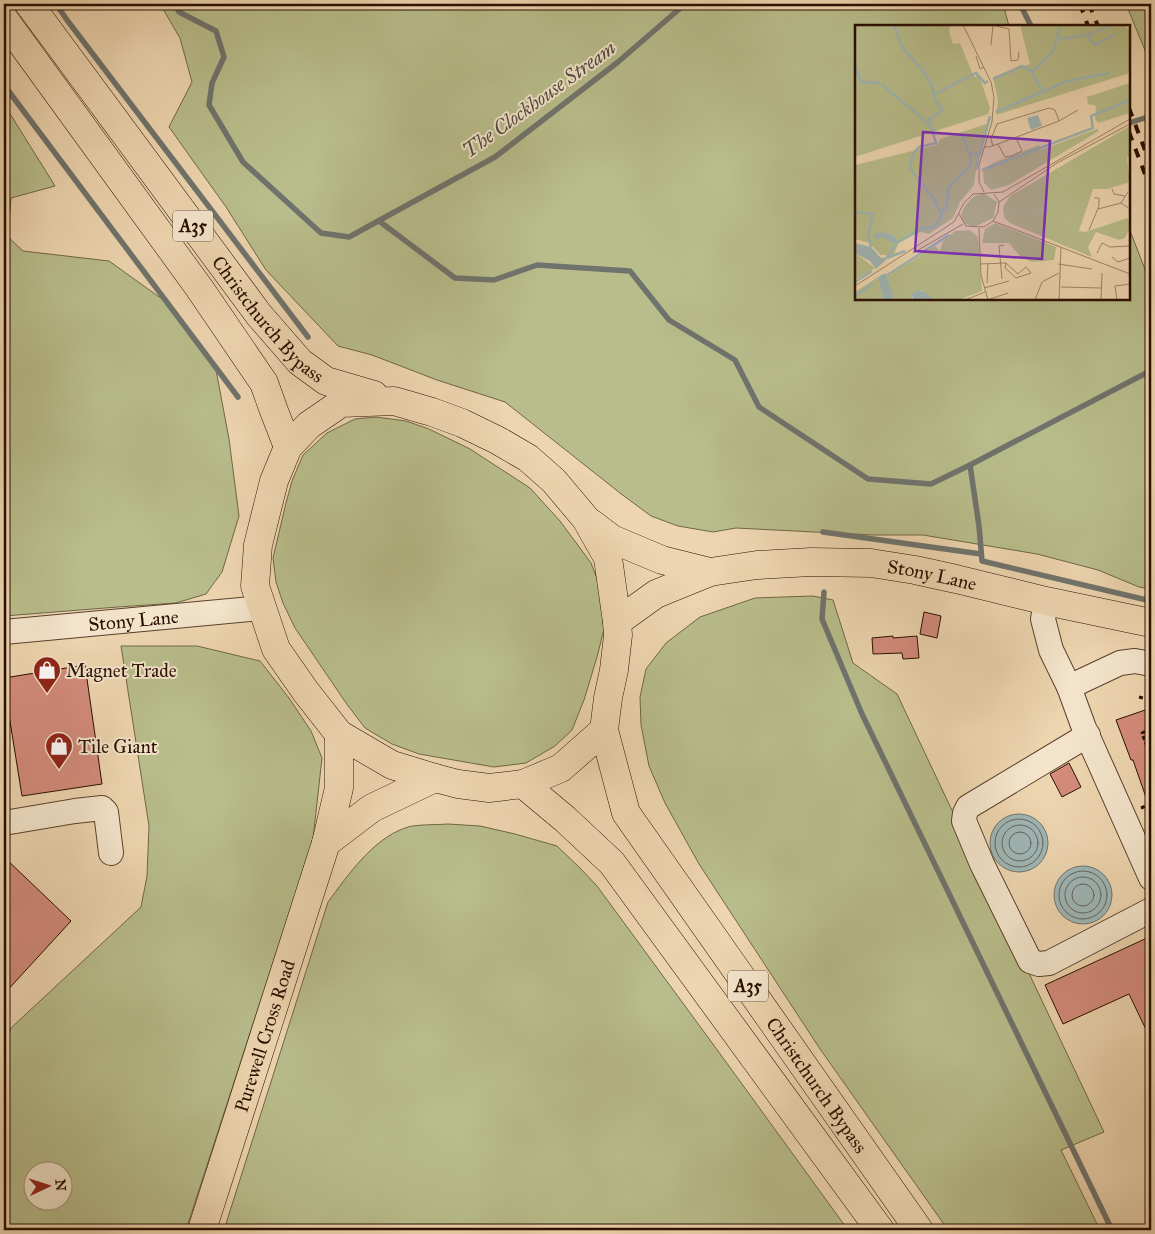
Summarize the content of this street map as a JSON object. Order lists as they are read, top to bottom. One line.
{"streets":{"main road":["A35","Christchurch Bypass","Stony Lane","Purewell Cross Road"]},"crossings":[["Christchurch Bypass","Stony Lane"]],"water":["The Clockhouse Stream"],"places":{"shop":["Magnet Trade","Tile Giant"]},"north":"right"}
